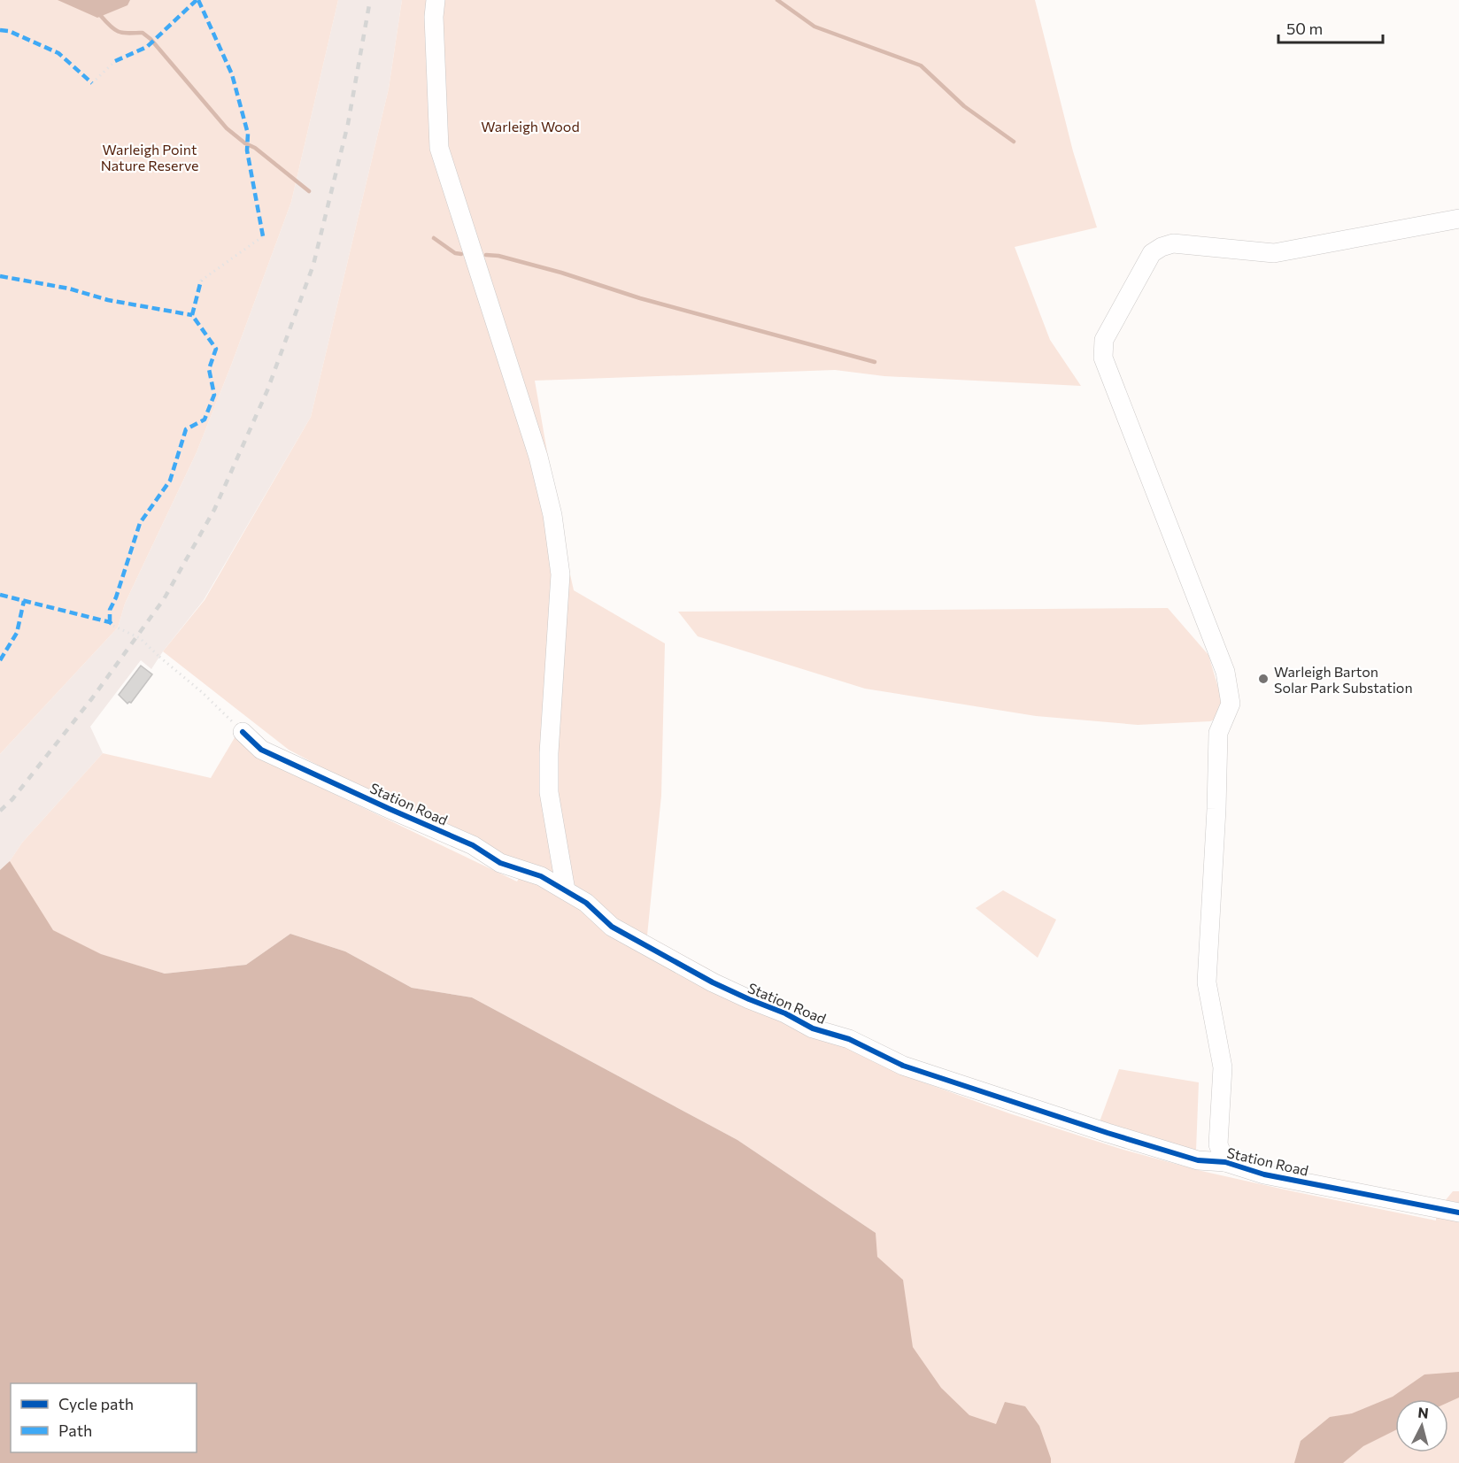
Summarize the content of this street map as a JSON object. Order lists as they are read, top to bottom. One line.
{"streets":{"street":["Station Road"]},"parks":["Warleigh Wood","Warleigh Point Nature Reserve"],"places":["Warleigh Barton Solar Park Substation"],"legend":["Cycle path","Path"],"scale_bar":"50 m","north":"top"}
